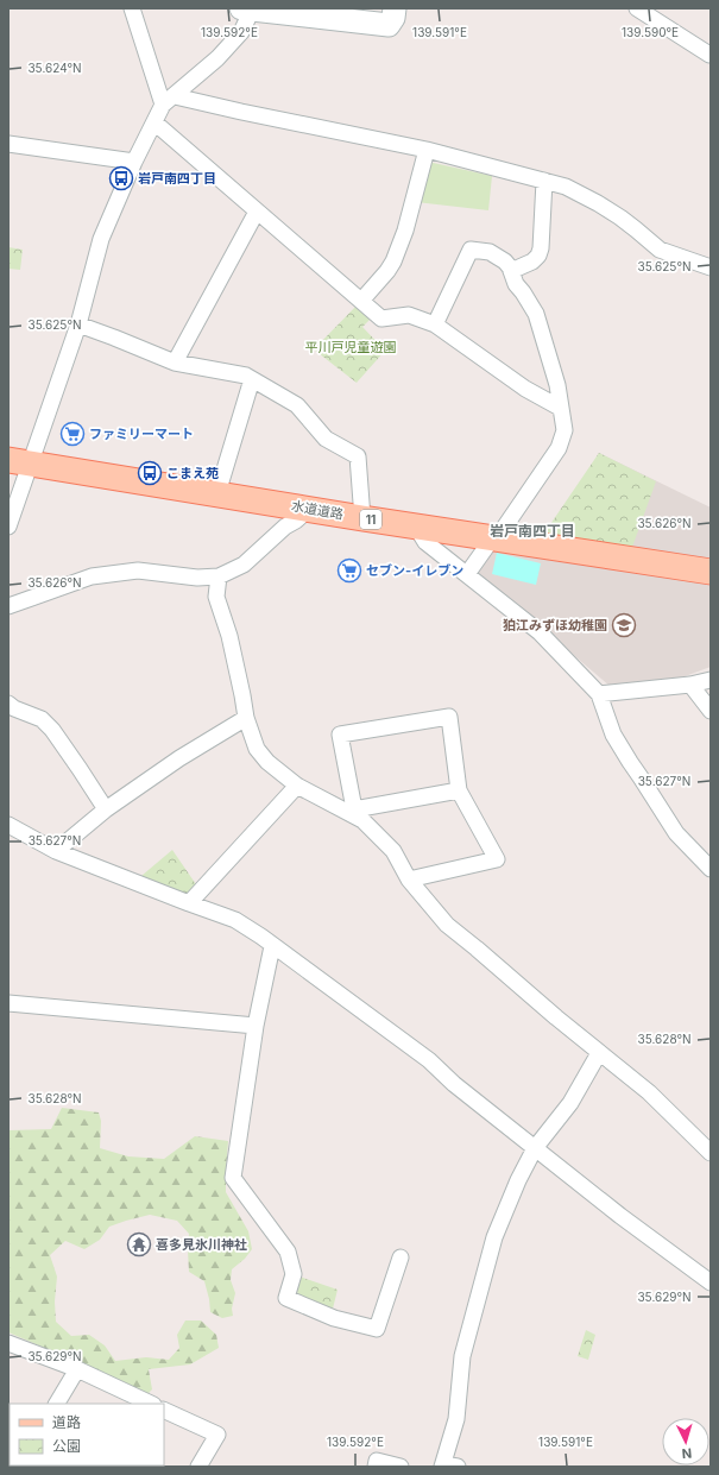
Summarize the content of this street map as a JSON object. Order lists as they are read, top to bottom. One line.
{"streets":{"main road":["水道道路","11"]},"districts":["岩戸南四丁目"],"parks":["平川戸児童遊園"],"places":{"bus stop":["岩戸南四丁目","こまえ苑"],"supermarket":["ファミリーマート","セブン-イレブン"],"school or university":["狛江みずほ幼稚園"],"temple":["喜多見氷川神社"]},"legend":["道路","公園"],"north":"bottom","coordinates":["139.592°E","139.591°E","139.590°E","35.624°N","35.625°N","35.626°N","35.627°N","35.628°N","35.629°N"]}
